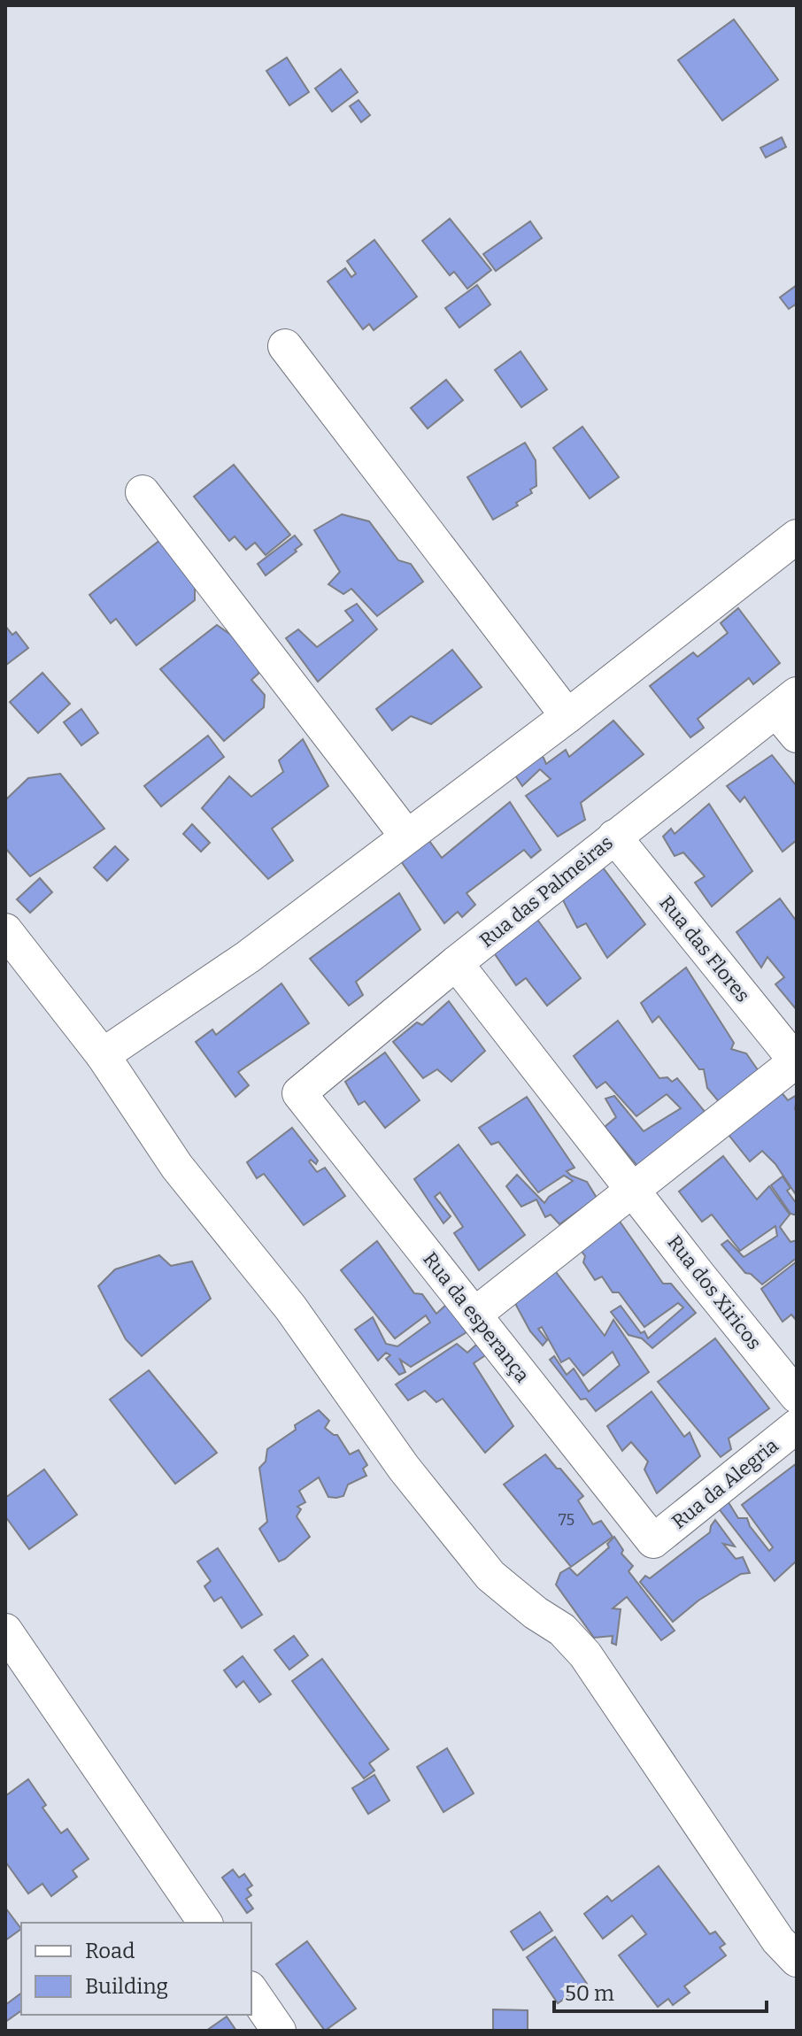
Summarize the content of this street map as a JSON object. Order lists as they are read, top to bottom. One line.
{"streets":{"street":["Rua das Palmeiras","Rua das Flores","Rua dos Xiricos","Rua da esperança","Rua da Alegria"]},"crossings":[["Rua das Palmeiras","Rua das Flores"],["Rua das Palmeiras","Rua dos Xiricos"],["Rua das Palmeiras","Rua da esperança"],["Rua da esperança","Rua da Alegria"]],"house_numbers":["75"],"legend":["Road","Building"],"scale_bar":"50 m"}
